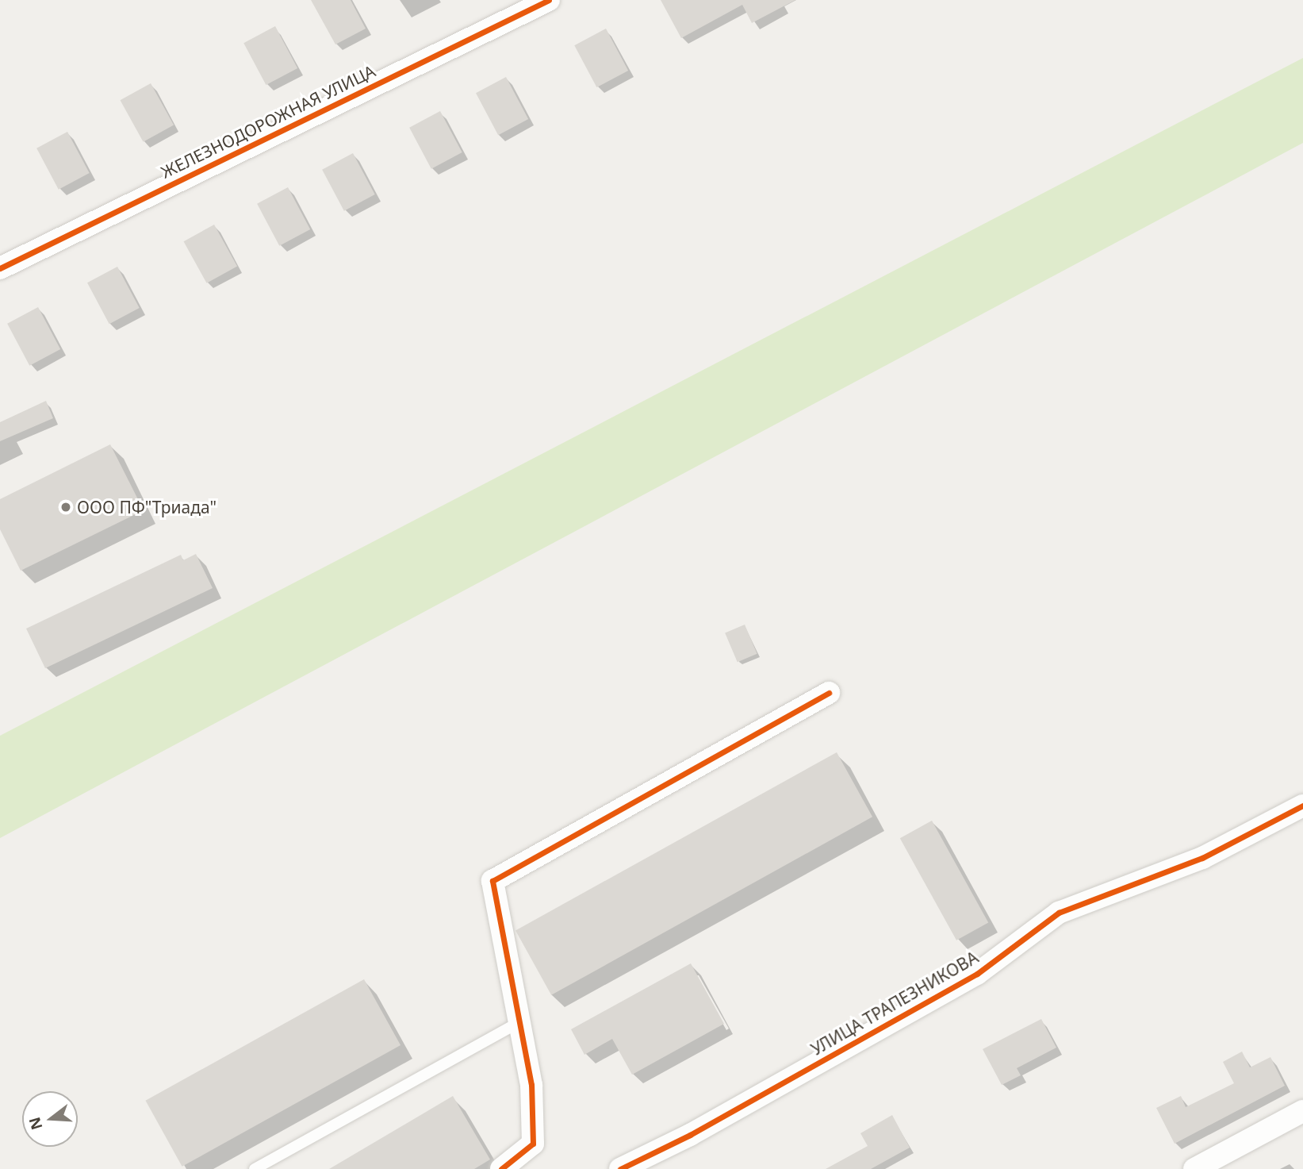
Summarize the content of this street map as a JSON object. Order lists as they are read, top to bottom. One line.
{"streets":{"street":["ЖЕЛЕЗНОДОРОЖНАЯ УЛИЦА","УЛИЦА ТРАПЕЗНИКОВА"]},"places":["ООО ПФ\"Триада\""],"north":"left"}
